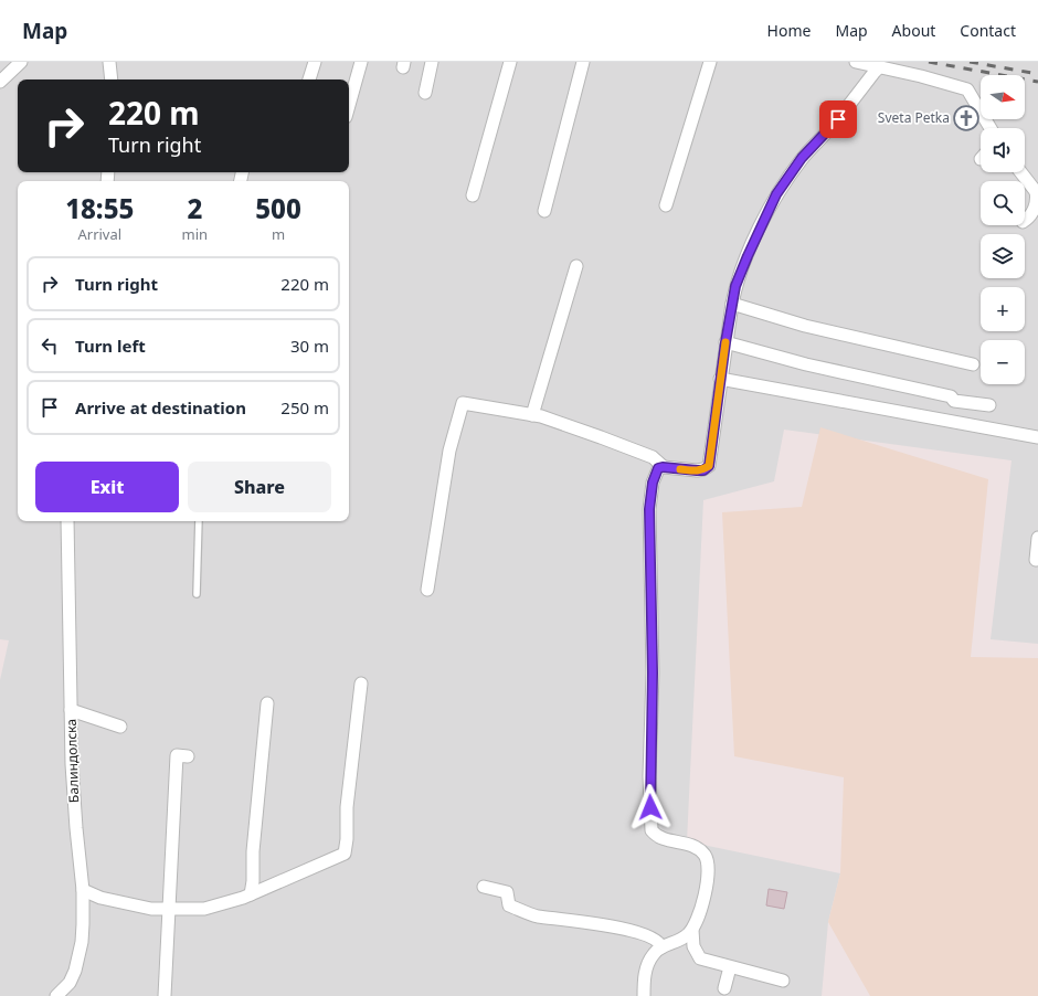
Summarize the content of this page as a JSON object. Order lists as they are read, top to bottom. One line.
{"streets":{"street":["Балиндолска"]},"places":{"church":["Sveta Petka"]},"north":"right","page":{"header":"Map","nav":["Home","Map","About","Contact"],"map_buttons":["+","−"],"turn":["220 m","Turn right"],"eta":["18:55","Arrival","2","min","500","m"],"list":[{"name":"Turn right","value":"220 m"},{"name":"Turn left","value":"30 m"},{"name":"Arrive at destination","value":"250 m"}],"buttons":["Exit","Share"]}}
